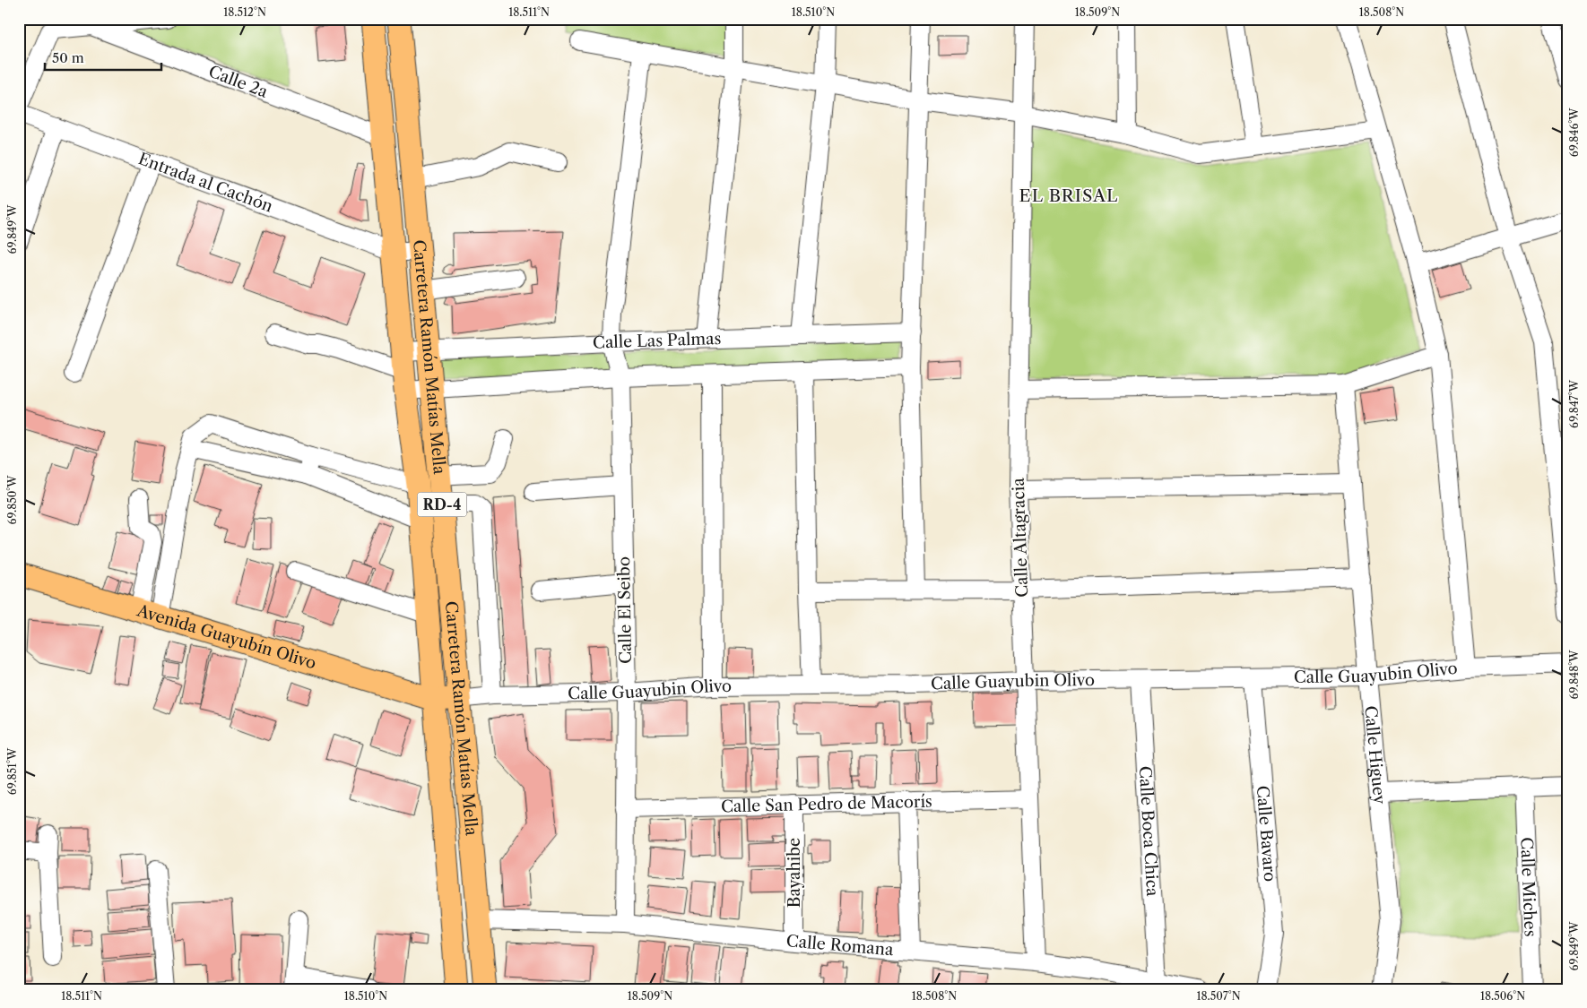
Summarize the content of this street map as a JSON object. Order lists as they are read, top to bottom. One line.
{"streets":{"main road":["Carretera Ramón Matías Mella","RD-4","Avenida Guayubín Olivo"],"street":["Calle 2a","Entrada al Cachón","Calle Las Palmas","Calle Altagracia","Calle El Seibo","Calle Guayubin Olivo","Calle Higuey","Calle San Pedro de Macorís","Calle Boca Chica","Calle Bavaro","Bayahibe","Calle Miches","Calle Romana"]},"crossings":[["Calle 2a","Carretera Ramón Matías Mella"],["Entrada al Cachón","Carretera Ramón Matías Mella"],["Calle Las Palmas","Carretera Ramón Matías Mella"],["Calle Las Palmas","Calle El Seibo"],["Carretera Ramón Matías Mella","Avenida Guayubín Olivo"],["Carretera Ramón Matías Mella","Calle Guayubin Olivo"],["Carretera Ramón Matías Mella","Calle Romana"],["Calle Altagracia","Calle Guayubin Olivo"],["Calle Altagracia","Calle San Pedro de Macorís"],["Calle Altagracia","Calle Romana"],["Calle El Seibo","Calle Guayubin Olivo"],["Calle El Seibo","Calle San Pedro de Macorís"],["Calle El Seibo","Calle Romana"],["Avenida Guayubín Olivo","Calle Guayubin Olivo"],["Calle Guayubin Olivo","Calle Higuey"],["Calle Guayubin Olivo","Calle Boca Chica"],["Calle Guayubin Olivo","Calle Bavaro"],["Calle San Pedro de Macorís","Bayahibe"],["Calle Boca Chica","Calle Romana"],["Bayahibe","Calle Romana"]],"districts":["EL BRISAL"],"scale_bar":"50 m","coordinates":["18.512°N","18.511°N","18.510°N","18.509°N","18.508°N","69.846°W","69.849°W","69.847°W","69.850°W","69.848°W","69.851°W","18.507°N","18.506°N"]}
